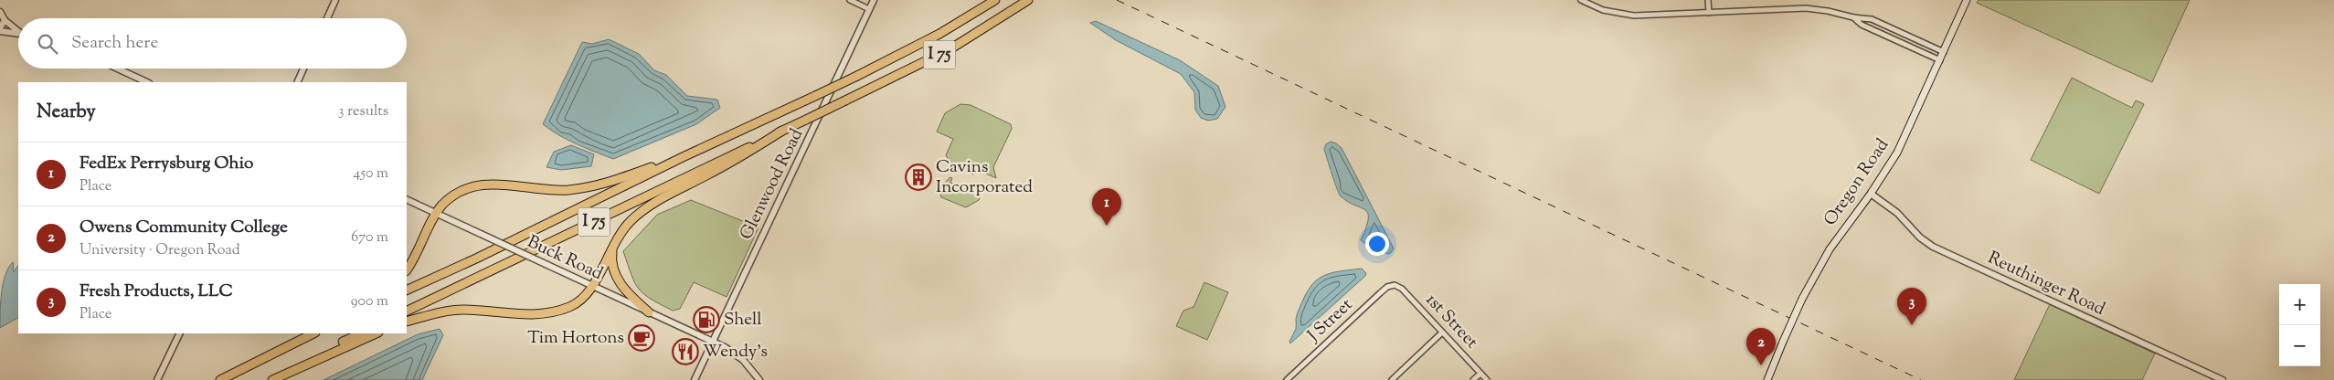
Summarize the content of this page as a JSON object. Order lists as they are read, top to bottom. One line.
{"streets":{"highway":["I 75"],"main road":["Oregon Road"],"street":["Glenwood Road","Buck Road","Reuthinger Road","J Street","1st Street"]},"crossings":[["Oregon Road","Reuthinger Road"],["Glenwood Road","Buck Road"],["J Street","1st Street"]],"places":{"building":["Cavins Incorporated"],"fuel station":["Shell"],"cafe":["Tim Hortons"],"restaurant":["Wendy's"]},"page":{"search":"Search here","heading":["Nearby","3 results"],"list":[{"mark":"1","name":"FedEx Perrysburg Ohio","note":"Place","value":"450 m"},{"mark":"2","name":"Owens Community College","note":"University · Oregon Road","value":"670 m"},{"mark":"3","name":"Fresh Products, LLC","note":"Place","value":"900 m"}],"pins":["1","3","2"],"map_buttons":["+","−"]}}
